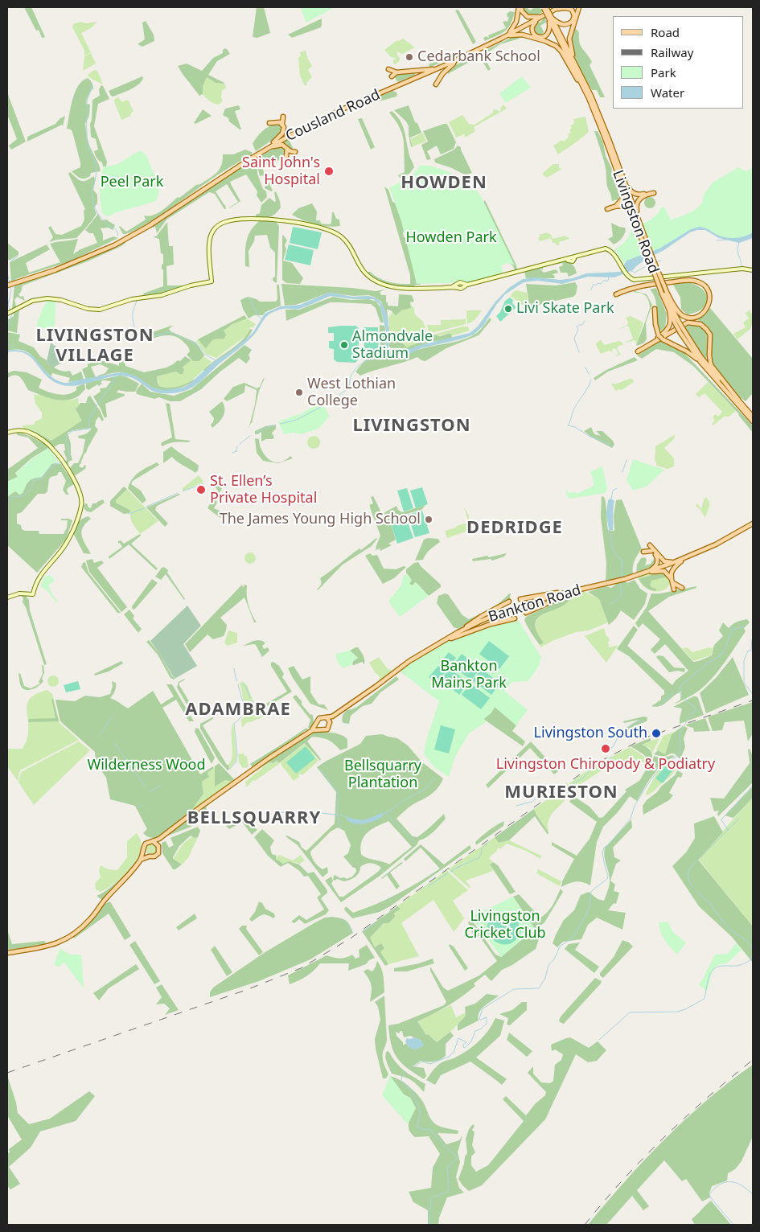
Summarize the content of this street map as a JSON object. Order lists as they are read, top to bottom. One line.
{"streets":{"main road":["Cousland Road","Livingston Road","Bankton Road"]},"districts":["HOWDEN","LIVINGSTON VILLAGE","LIVINGSTON","DEDRIDGE","ADAMBRAE","MURIESTON","BELLSQUARRY"],"parks":["Peel Park","Howden Park","Bankton Mains Park","Wilderness Wood","Bellsquarry Plantation","Livingston Cricket Club"],"places":["Cedarbank School","Saint John's Hospital","Livi Skate Park","Almondvale Stadium","West Lothian College","St. Ellen’s Private Hospital","The James Young High School","Livingston South","Livingston Chiropody & Podiatry"],"legend":["Road","Railway","Park","Water"]}
